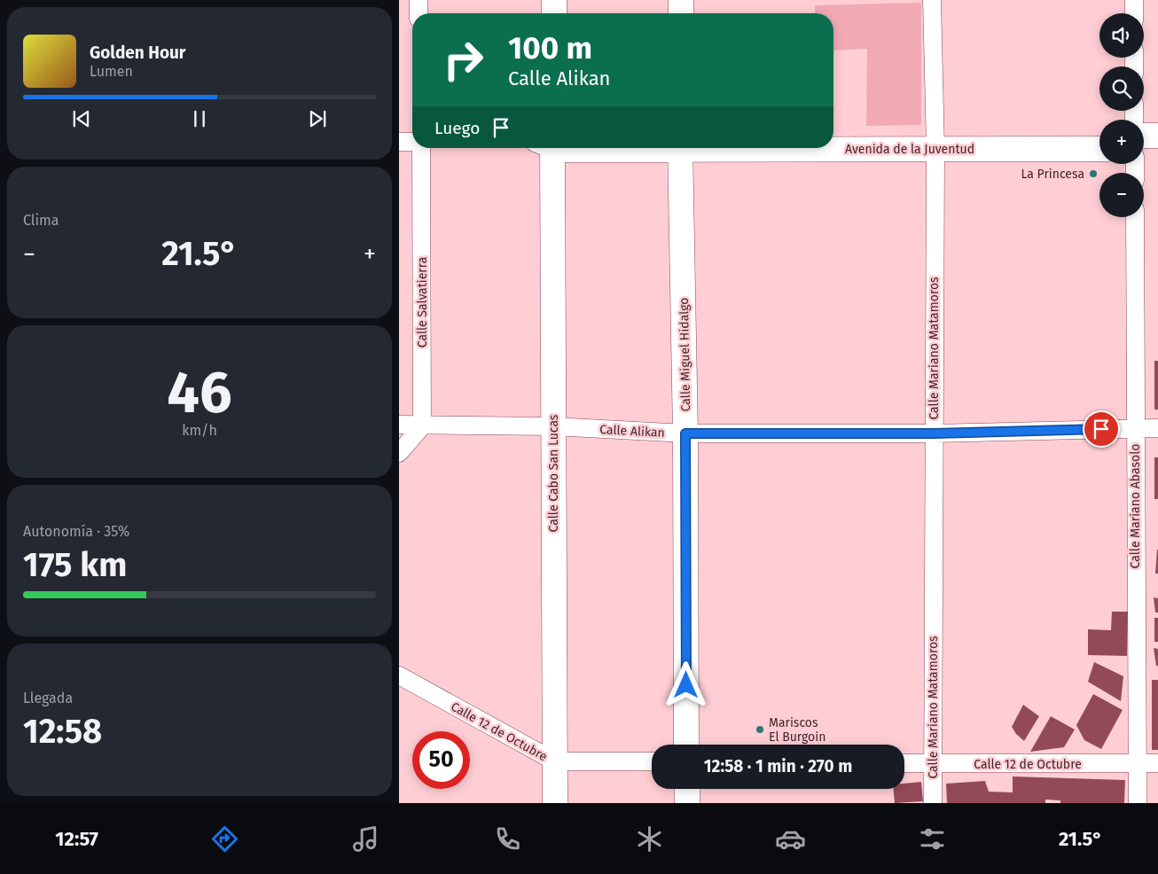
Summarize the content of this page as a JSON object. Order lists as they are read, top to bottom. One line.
{"streets":{"main road":["Avenida de la Juventud","Calle Miguel Hidalgo","Calle Cabo San Lucas"],"street":["Calle Salvatierra","Calle Mariano Matamoros","Calle Alikan","Calle Mariano Abasolo","Calle 12 de Octubre"]},"crossings":[["Avenida de la Juventud","Calle Mariano Matamoros"],["Calle Salvatierra","Calle Alikan"],["Calle Mariano Matamoros","Calle Alikan"],["Calle Mariano Matamoros","Calle 12 de Octubre"],["Calle Miguel Hidalgo","Calle Alikan"],["Calle Alikan","Calle Cabo San Lucas"],["Calle Alikan","Calle Mariano Abasolo"],["Calle Cabo San Lucas","Calle 12 de Octubre"],["Calle Mariano Abasolo","Calle 12 de Octubre"]],"places":["La Princesa","Mariscos El Burgoin"],"page":{"map_buttons":["+","−"],"turn":["100 m","Calle Alikan"],"song":["Golden Hour","Lumen"],"then":"Luego","tile":["Clima",["46","km/h"],["Autonomía · 35%","175 km"],["Llegada","12:58"]],"heat":["−","21.5°","+"],"limit":"50","trip":"12:58 · 1 min · 270 m","tabs":["12:57","21.5°"]}}
